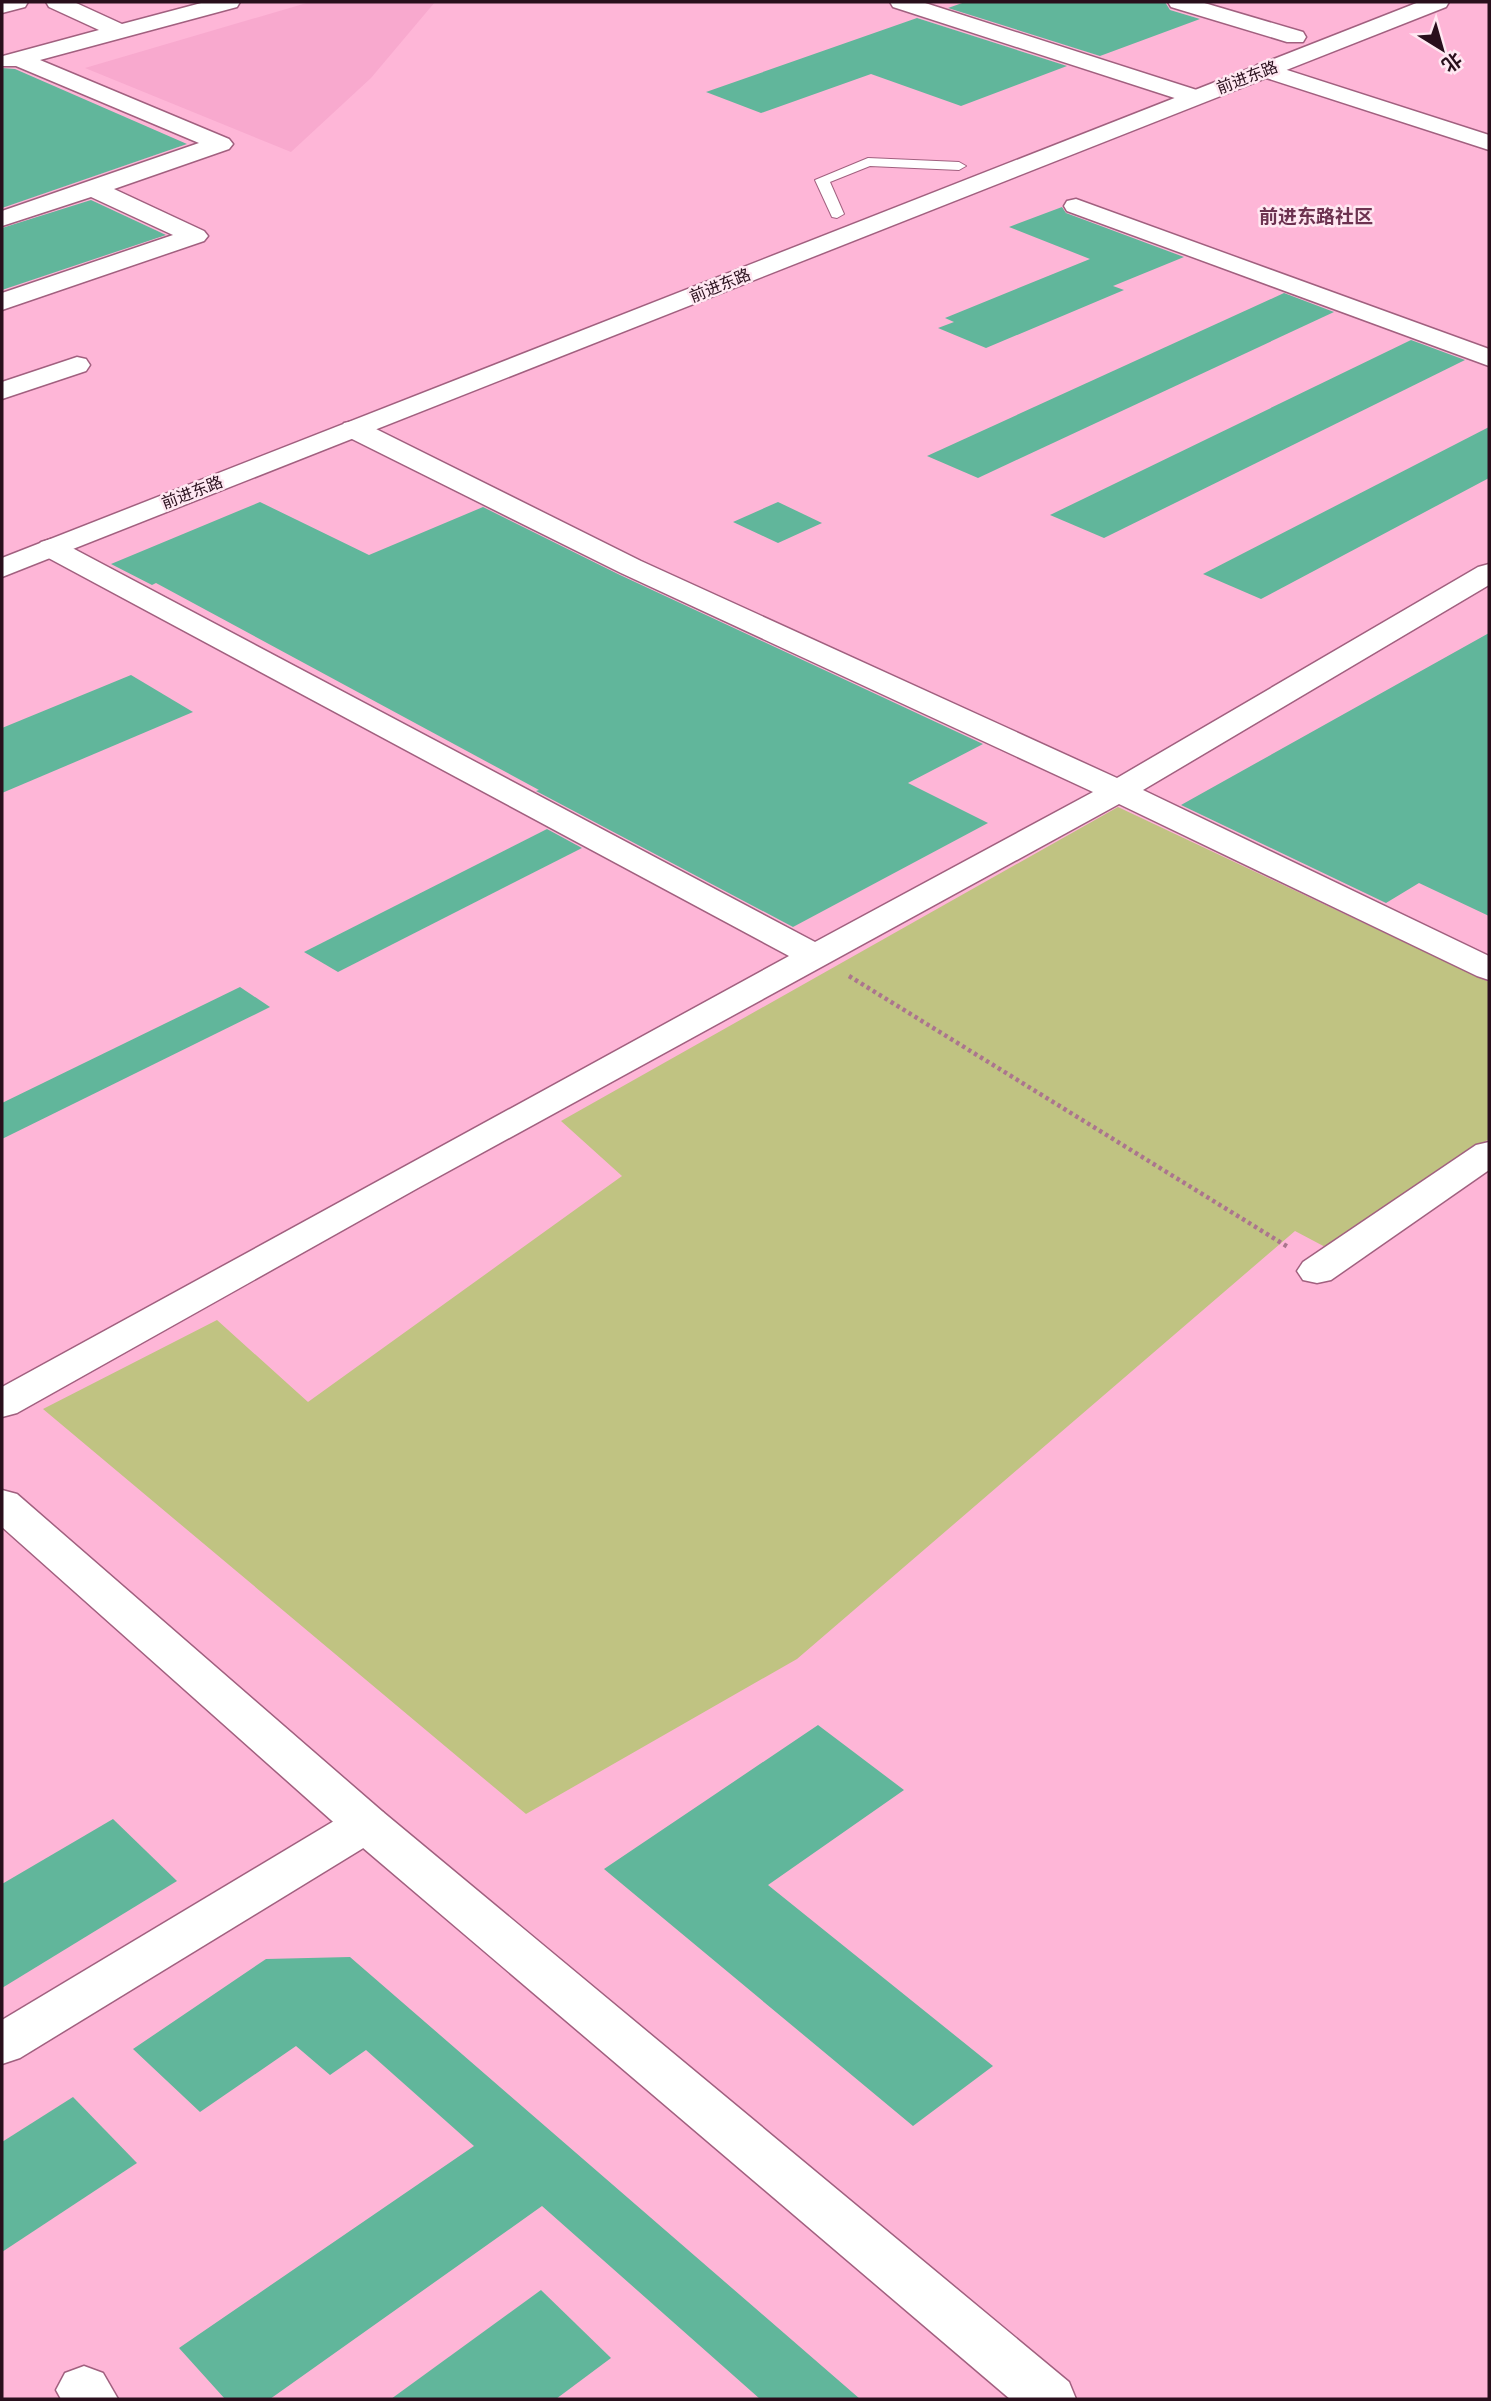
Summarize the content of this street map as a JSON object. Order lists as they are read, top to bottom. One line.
{"streets":{"street":["前进东路"]},"districts":["前进东路社区"],"north":"bottom right"}
